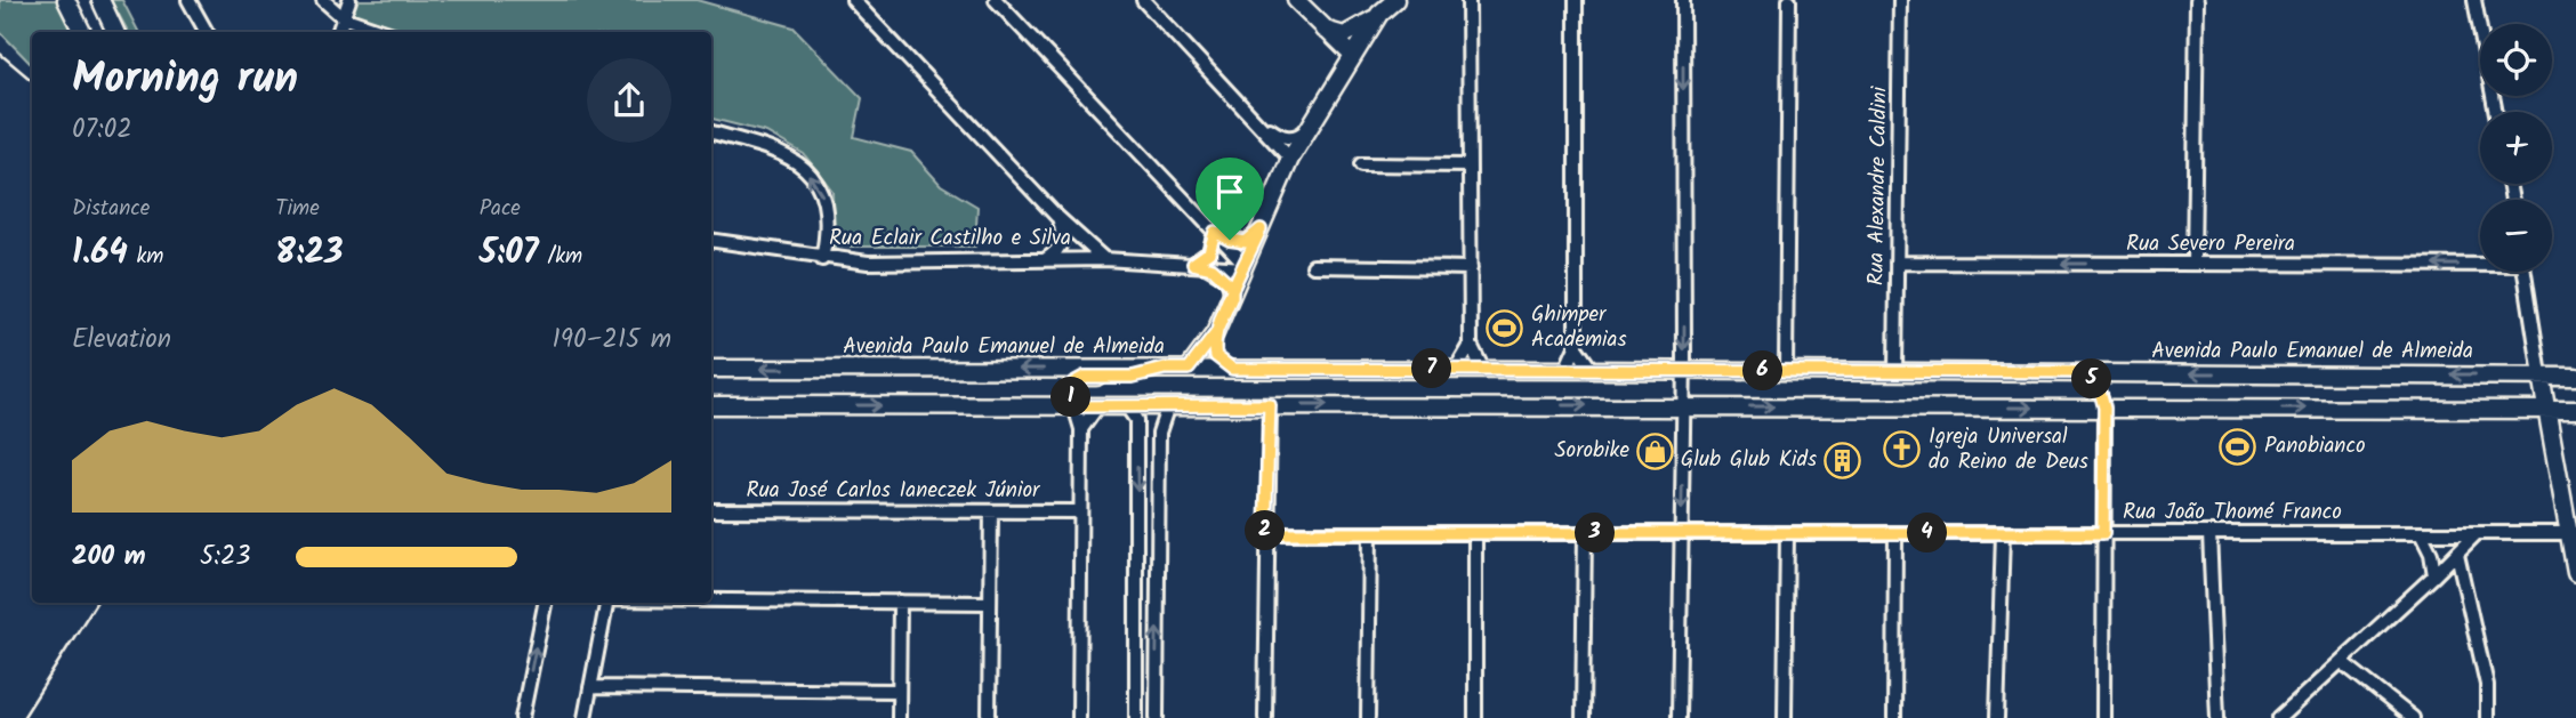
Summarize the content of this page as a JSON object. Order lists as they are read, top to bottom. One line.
{"streets":{"main road":["Avenida Paulo Emanuel de Almeida"],"street":["Rua Alexandre Caldini","Rua Eclair Castilho e Silva","Rua Severo Pereira","Rua José Carlos Ianeczek Júnior","Rua João Thomé Franco"]},"crossings":[["Rua Alexandre Caldini","Rua Severo Pereira"],["Rua Alexandre Caldini","Avenida Paulo Emanuel de Almeida"]],"one_way":["Rua Severo Pereira"],"places":{"sports":["Ghimper Academias","Panobianco"],"church":["Igreja Universal do Reino de Deus"],"shop":["Sorobike"],"building":["Glub Glub Kids"]},"page":{"map_buttons":["+","−"],"heading":["Morning run","07:02"],"stats":[["Distance","1.64 km"],["Time","8:23"],["Pace","5:07 /km"]],"chart":["Elevation","190–215 m"],"pins":["7","6","5","1","2","3","4"],"list":[{"name":"200 m","note":"5:23"}]}}
